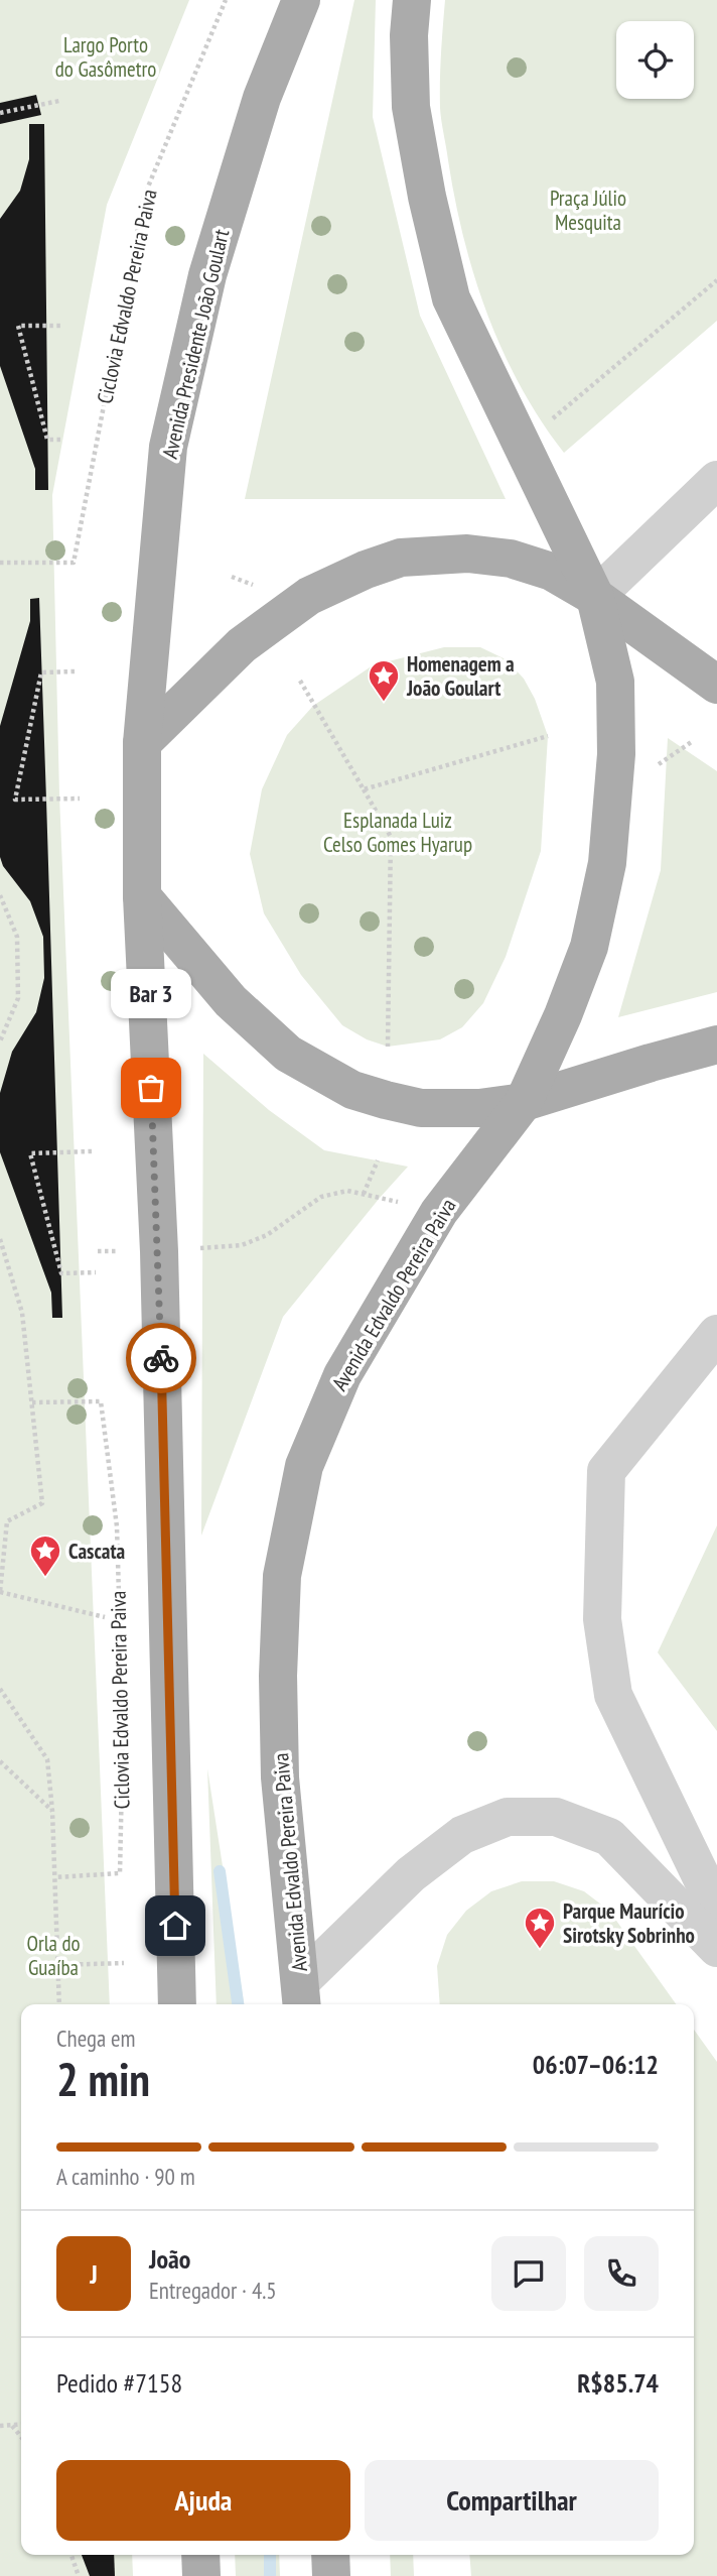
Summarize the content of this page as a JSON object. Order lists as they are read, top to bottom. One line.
{"streets":{"main road":["Avenida Presidente João Goulart","Avenida Edvaldo Pereira Paiva"],"path":["Ciclovia Edvaldo Pereira Paiva"]},"parks":["Largo Porto do Gasômetro","Praça Júlio Mesquita","Esplanada Luiz Celso Gomes Hyarup","Orla do Guaíba"],"places":{"place":["Homenagem a João Goulart","Cascata","Parque Maurício Sirotsky Sobrinho"],"other":["Bar 3"]},"page":{"bubble":"Bar 3","heading":["2 min","Chega em","06:07–06:12"],"panel":["João","Entregador · 4.5","Pedido #7158","R$85.74"],"bar":"A caminho · 90 m","round":"J","buttons":["Ajuda","Compartilhar"]}}
